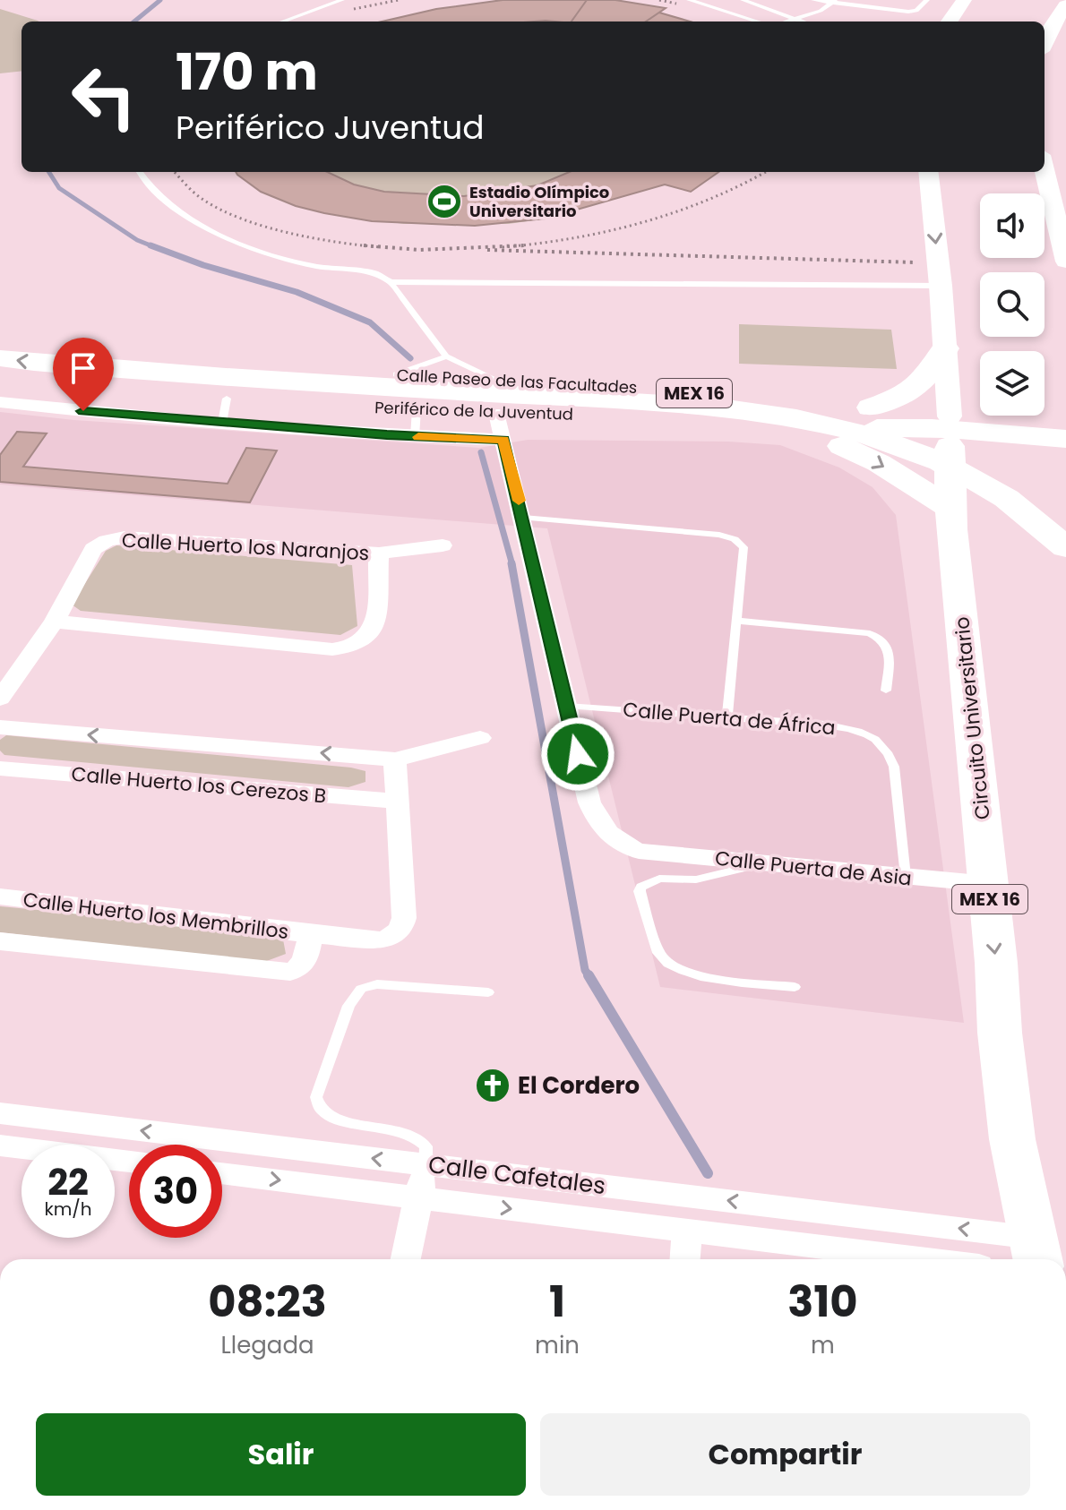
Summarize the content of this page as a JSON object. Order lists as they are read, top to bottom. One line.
{"streets":{"highway":["Calle Paseo de las Facultades","MEX 16","Periférico de la Juventud","Circuito Universitario"],"street":["Calle Huerto los Naranjos","Calle Huerto los Cerezos B","Calle Puerta de Asia","Calle Huerto los Membrillos","Calle Cafetales"],"lane":["Calle Puerta de África"]},"crossings":[["Calle Paseo de las Facultades","MEX 16"],["Calle Paseo de las Facultades","Periférico de la Juventud"],["Calle Paseo de las Facultades","Circuito Universitario"],["Periférico de la Juventud","Circuito Universitario"],["Calle Puerta de África","Calle Puerta de Asia"],["Circuito Universitario","Calle Puerta de Asia"],["Circuito Universitario","Calle Cafetales"],["Calle Huerto los Cerezos B","Calle Huerto los Membrillos"]],"one_way":["Circuito Universitario"],"places":{"sports":["Estadio Olímpico Universitario"],"church":["El Cordero"]},"page":{"turn":["170 m","Periférico Juventud"],"speed":"22 km/h","limit":"30","eta":["08:23","Llegada","1","min","310","m"],"buttons":["Salir","Compartir"]}}
